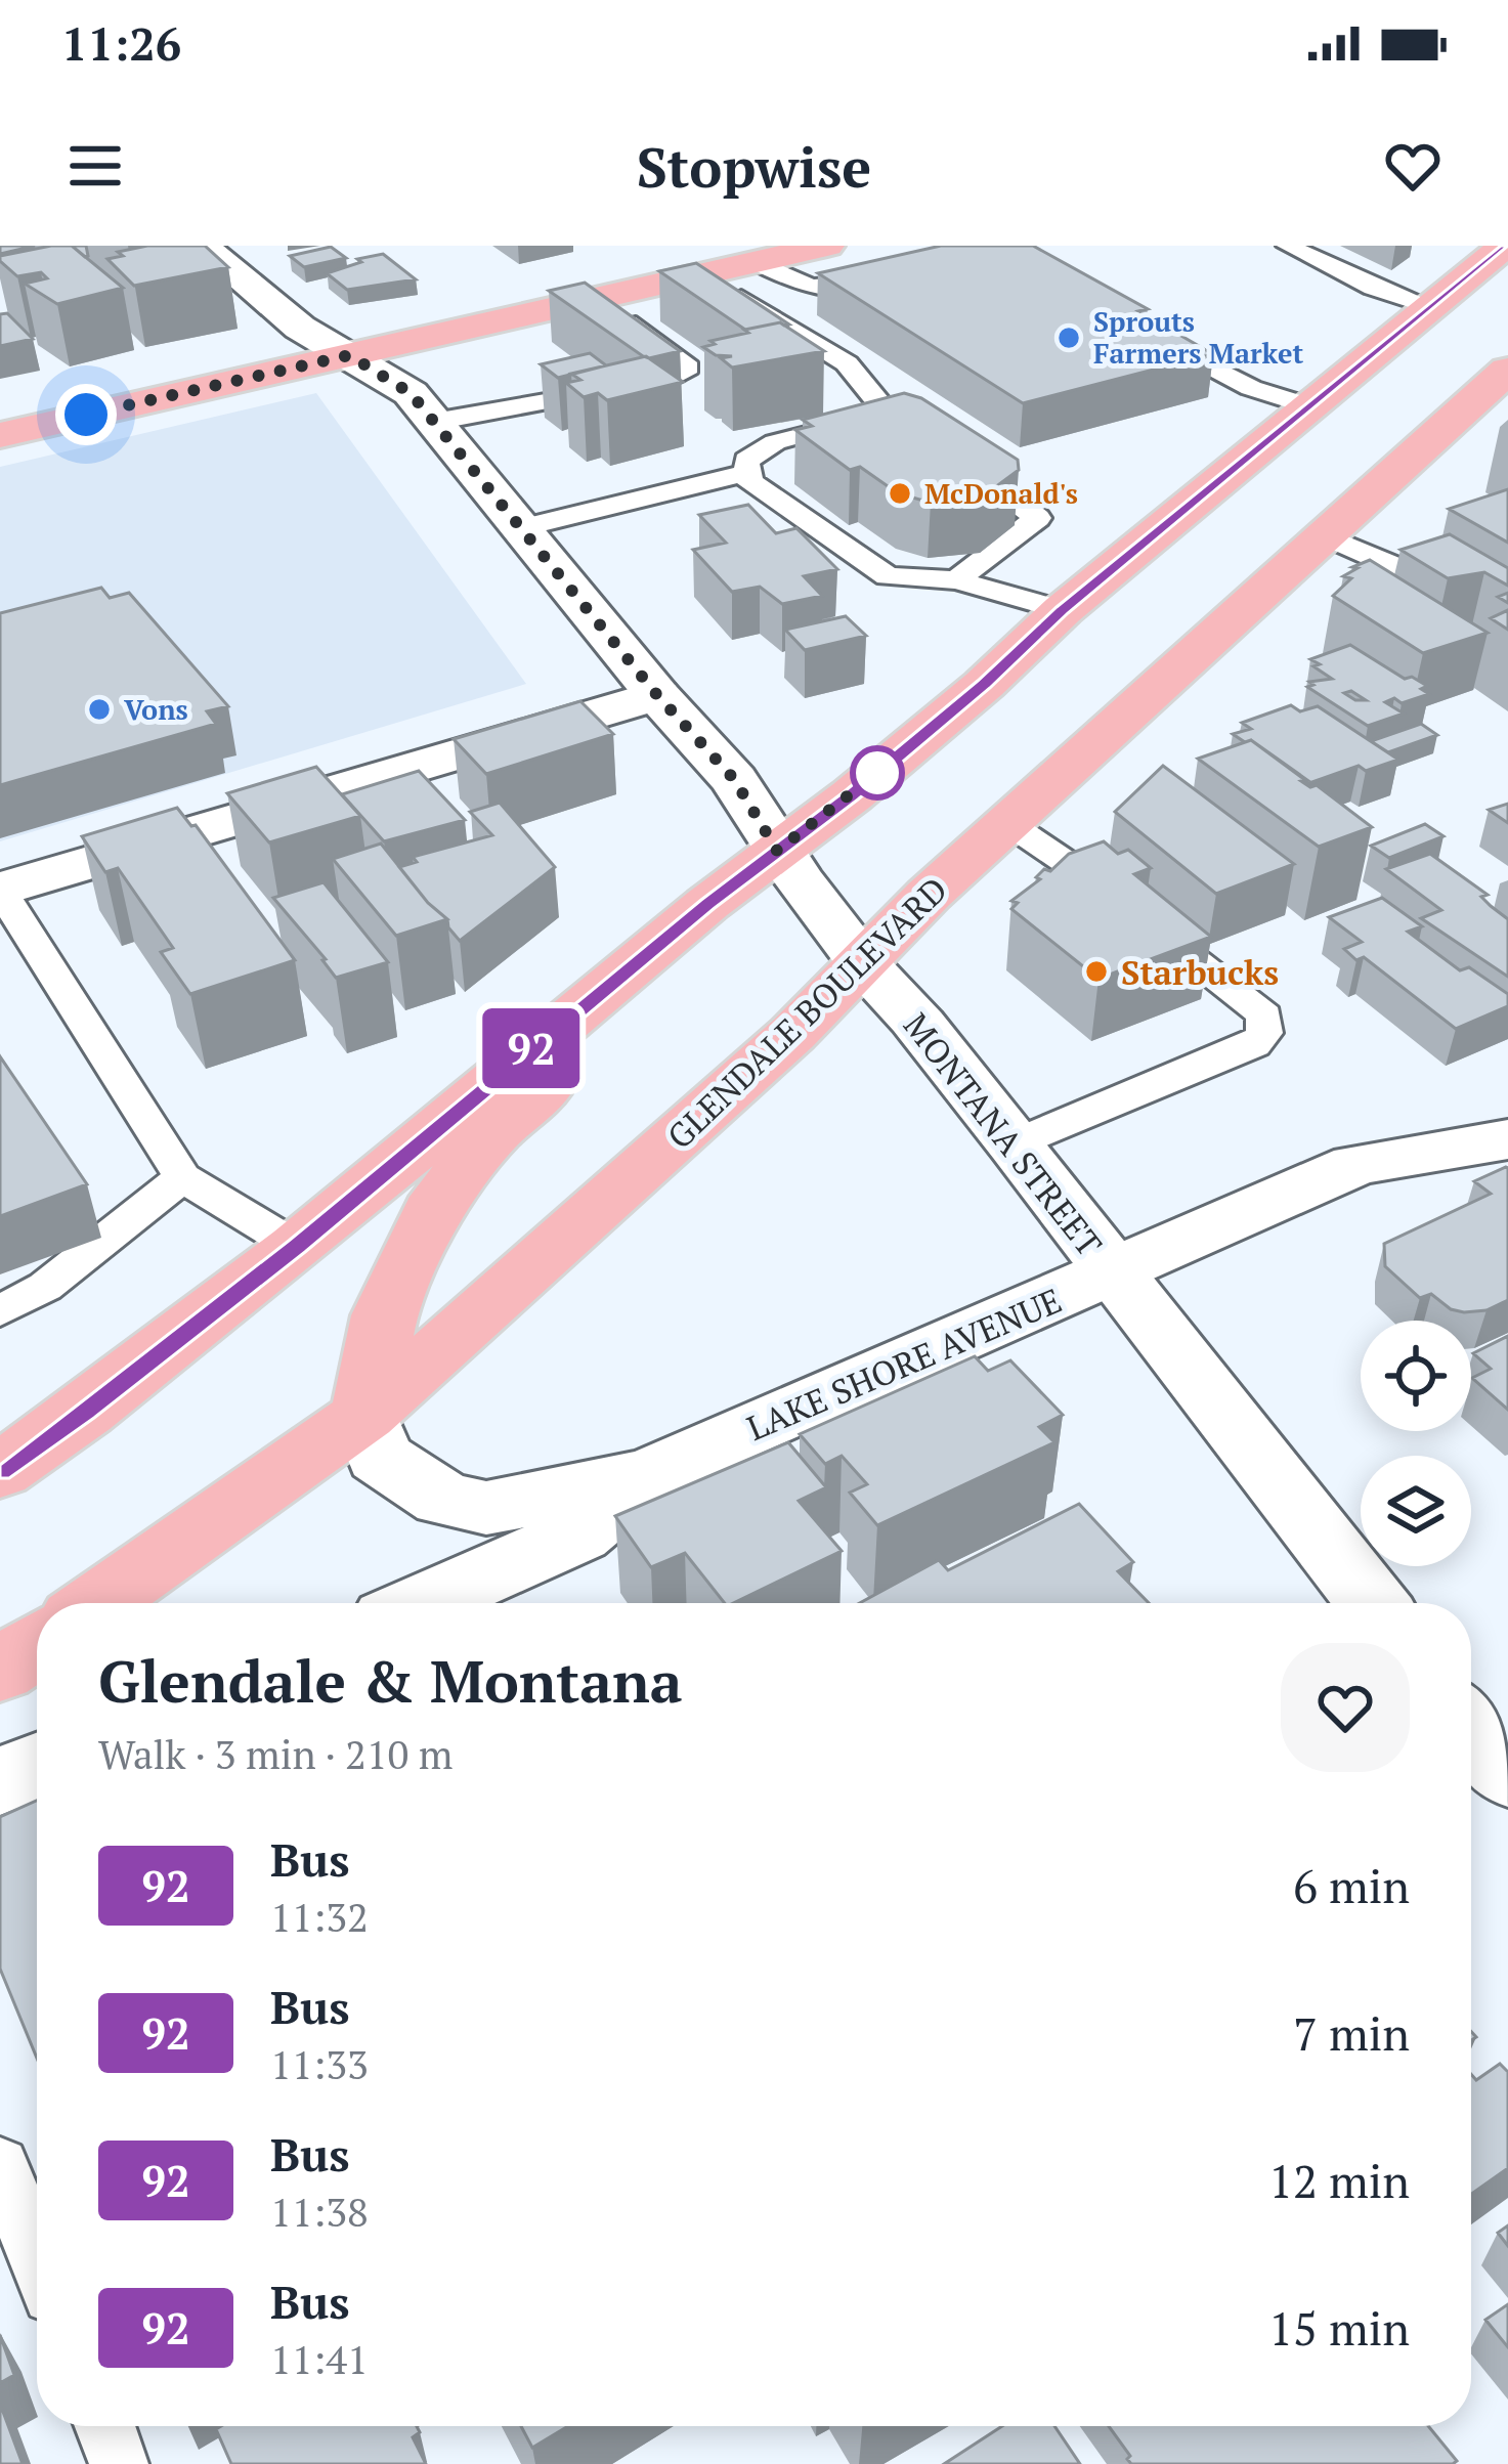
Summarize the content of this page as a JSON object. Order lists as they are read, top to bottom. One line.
{"streets":{"main road":["GLENDALE BOULEVARD"],"street":["MONTANA STREET","LAKE SHORE AVENUE"]},"crossings":[["GLENDALE BOULEVARD","MONTANA STREET"],["GLENDALE BOULEVARD","LAKE SHORE AVENUE"],["MONTANA STREET","LAKE SHORE AVENUE"]],"places":["Sprouts Farmers Market","McDonald's","Vons","Starbucks"],"lines":["bus line 92"],"page":{"status":"11:26","header":"Stopwise","on_map":"92","heading":["Glendale & Montana","Walk · 3 min · 210 m"],"list":[{"mark":"92","name":"Bus","note":"11:32","value":"6 min"},{"mark":"92","name":"Bus","note":"11:33","value":"7 min"},{"mark":"92","name":"Bus","note":"11:38","value":"12 min"},{"mark":"92","name":"Bus","note":"11:41","value":"15 min"}]}}
